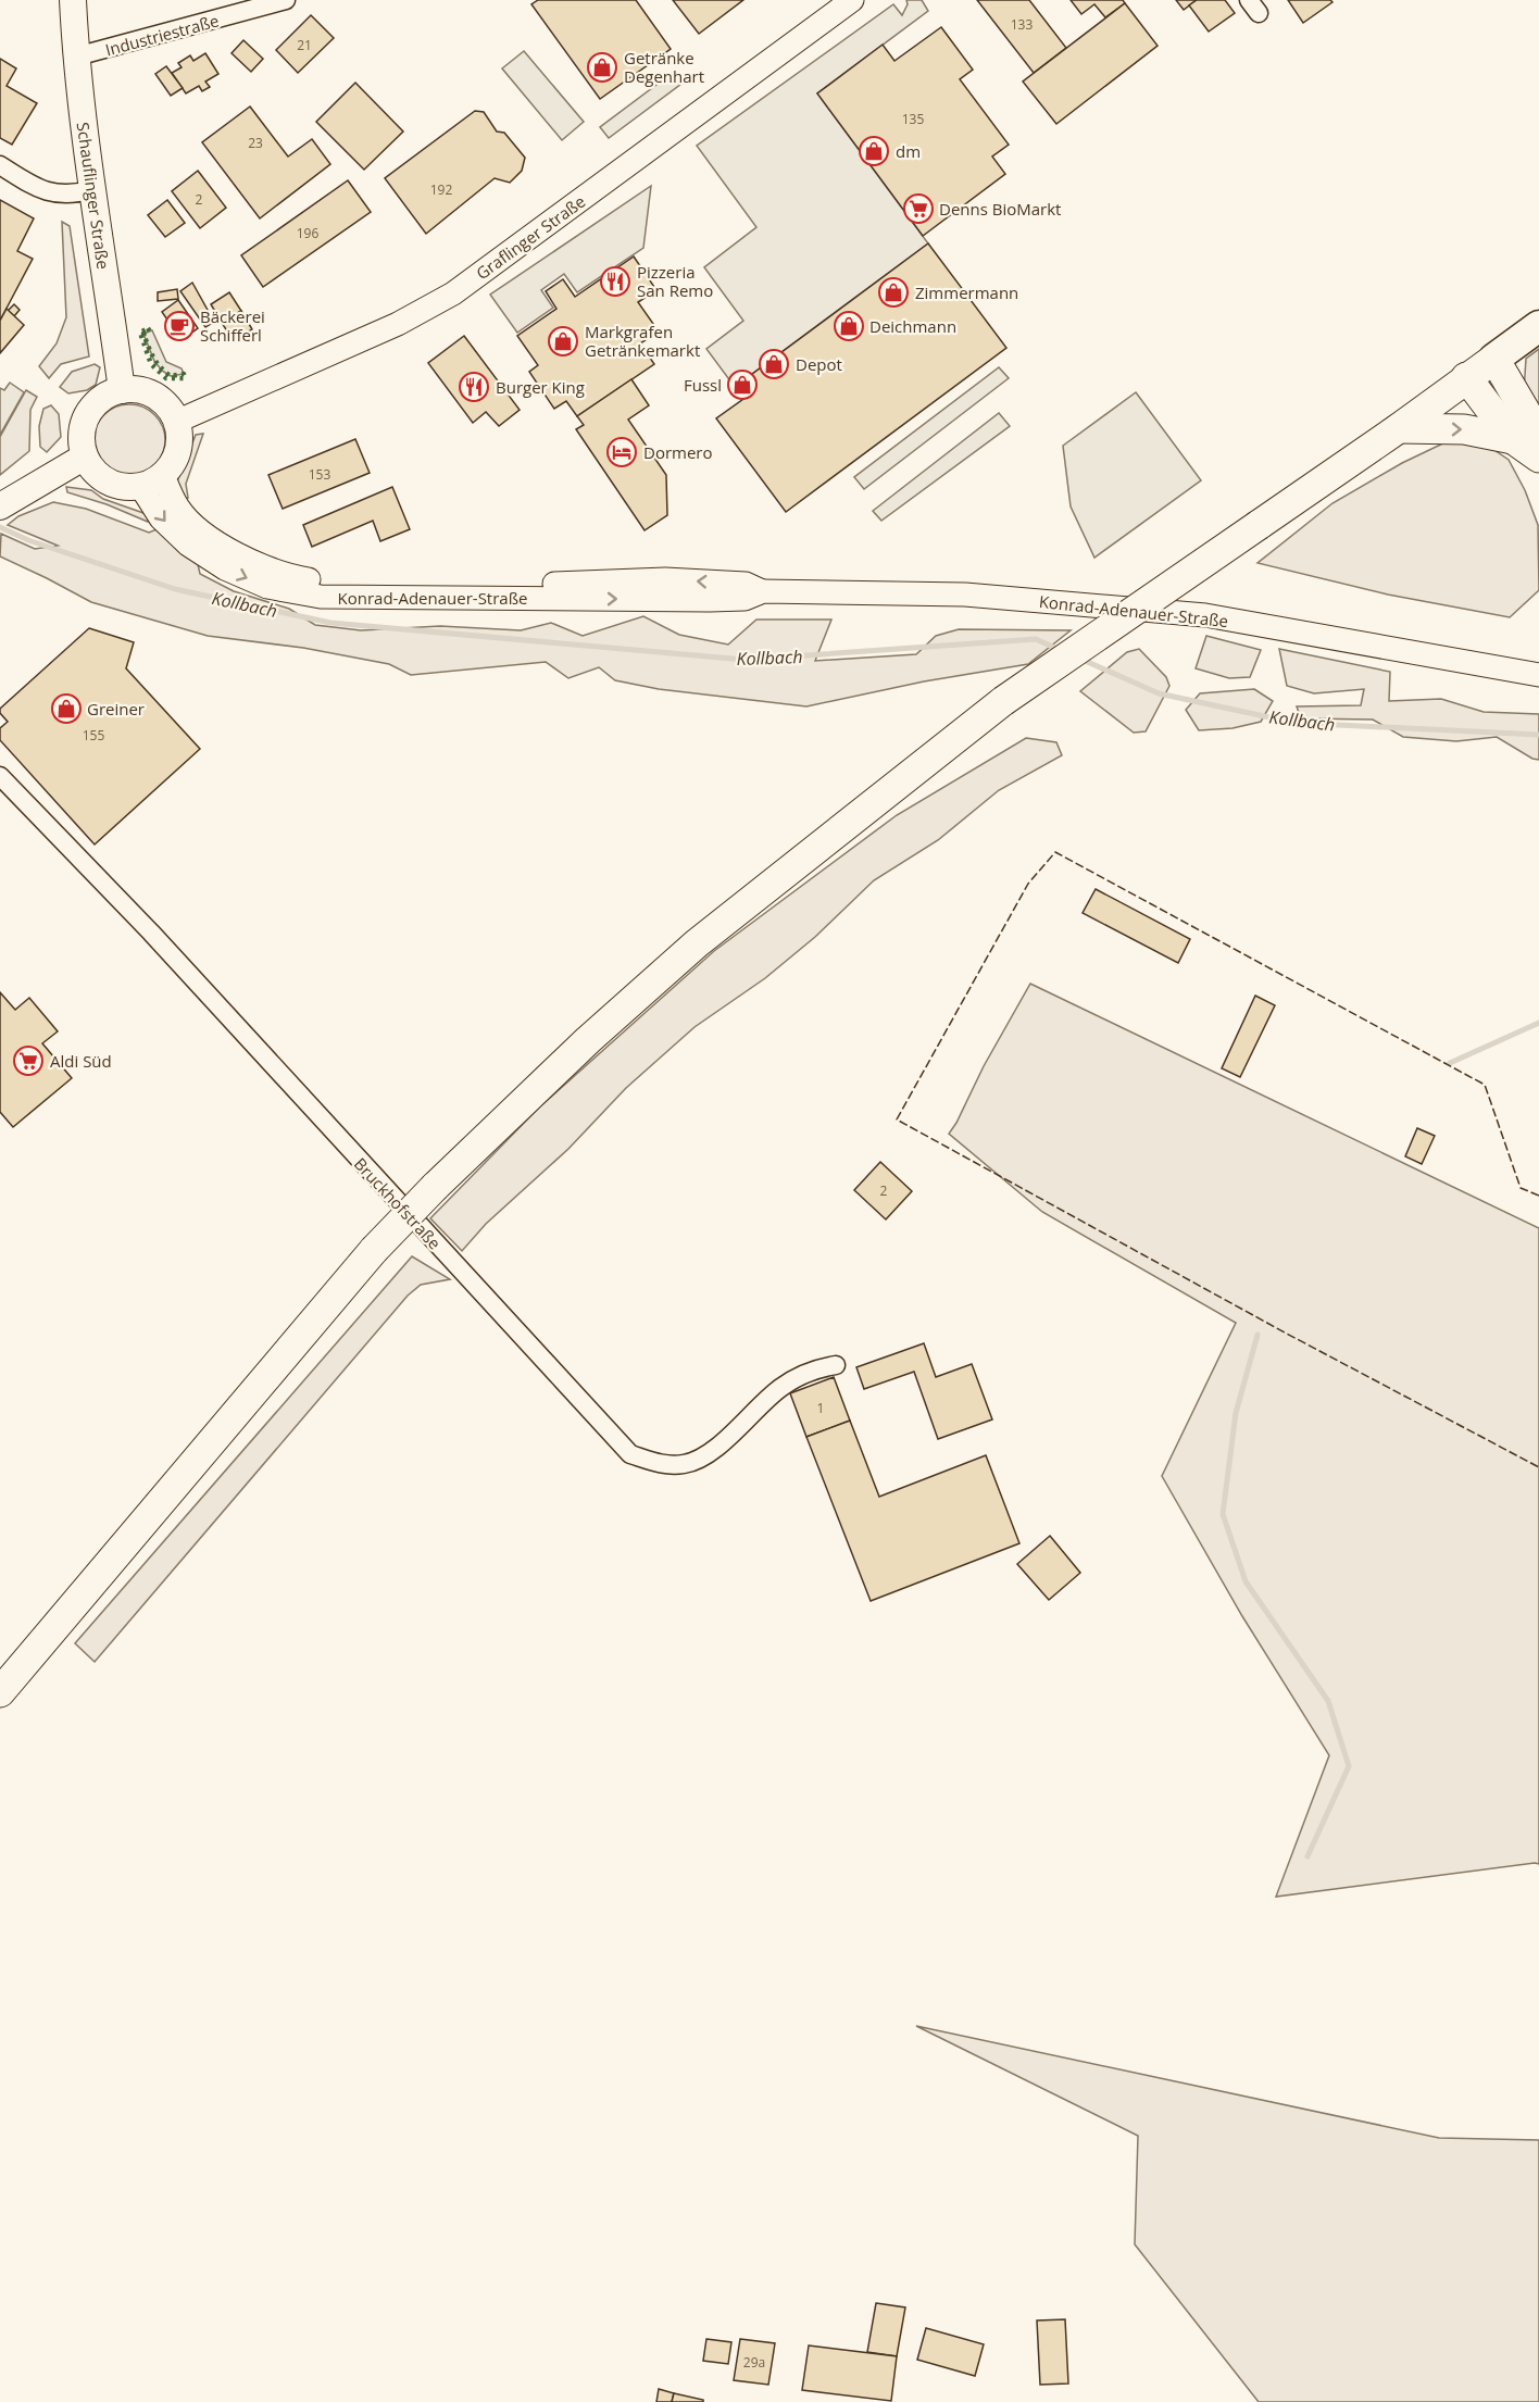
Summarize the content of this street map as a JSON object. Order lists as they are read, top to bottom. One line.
{"streets":{"main road":["Schauflinger Straße"],"street":["Industriestraße","Graflinger Straße","Konrad-Adenauer-Straße","Bruckhofstraße"]},"crossings":[["Industriestraße","Schauflinger Straße"],["Schauflinger Straße","Graflinger Straße"],["Schauflinger Straße","Konrad-Adenauer-Straße"],["Graflinger Straße","Konrad-Adenauer-Straße"]],"water":["Kollbach"],"places":{"shop":["Getränke Degenhart","dm","Zimmermann","Deichmann","Markgrafen Getränkemarkt","Depot","Fussl","Greiner"],"supermarket":["Denns BioMarkt","Aldi Süd"],"restaurant":["Pizzeria San Remo","Burger King"],"cafe":["Bäckerei Schifferl"],"hotel":["Dormero"]},"house_numbers":["133","21","135","23","192","2","196","153","155","2","1","29a"]}
